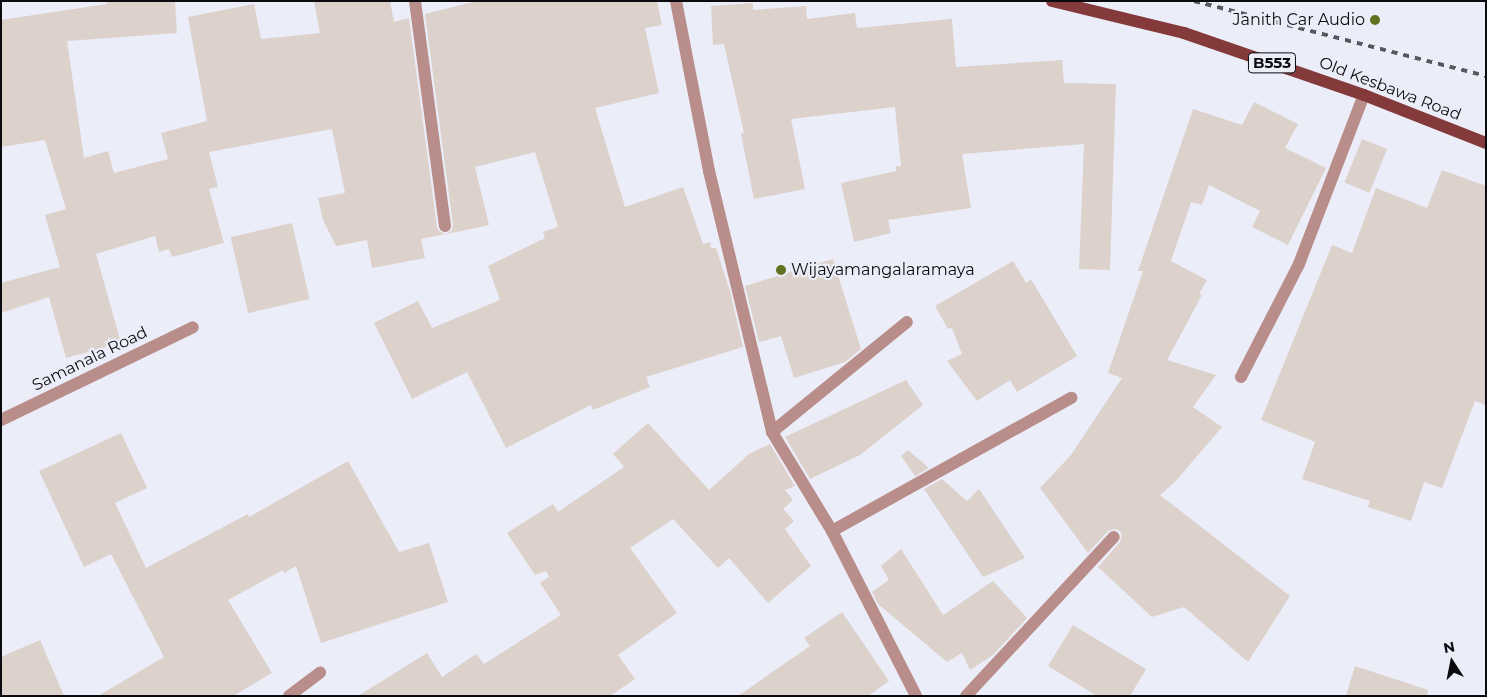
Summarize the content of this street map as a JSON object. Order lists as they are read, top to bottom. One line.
{"streets":{"main road":["B553","Old Kesbawa Road"],"street":["Samanala Road"]},"places":["Janith Car Audio","Wijayamangalaramaya"],"north":"top"}
